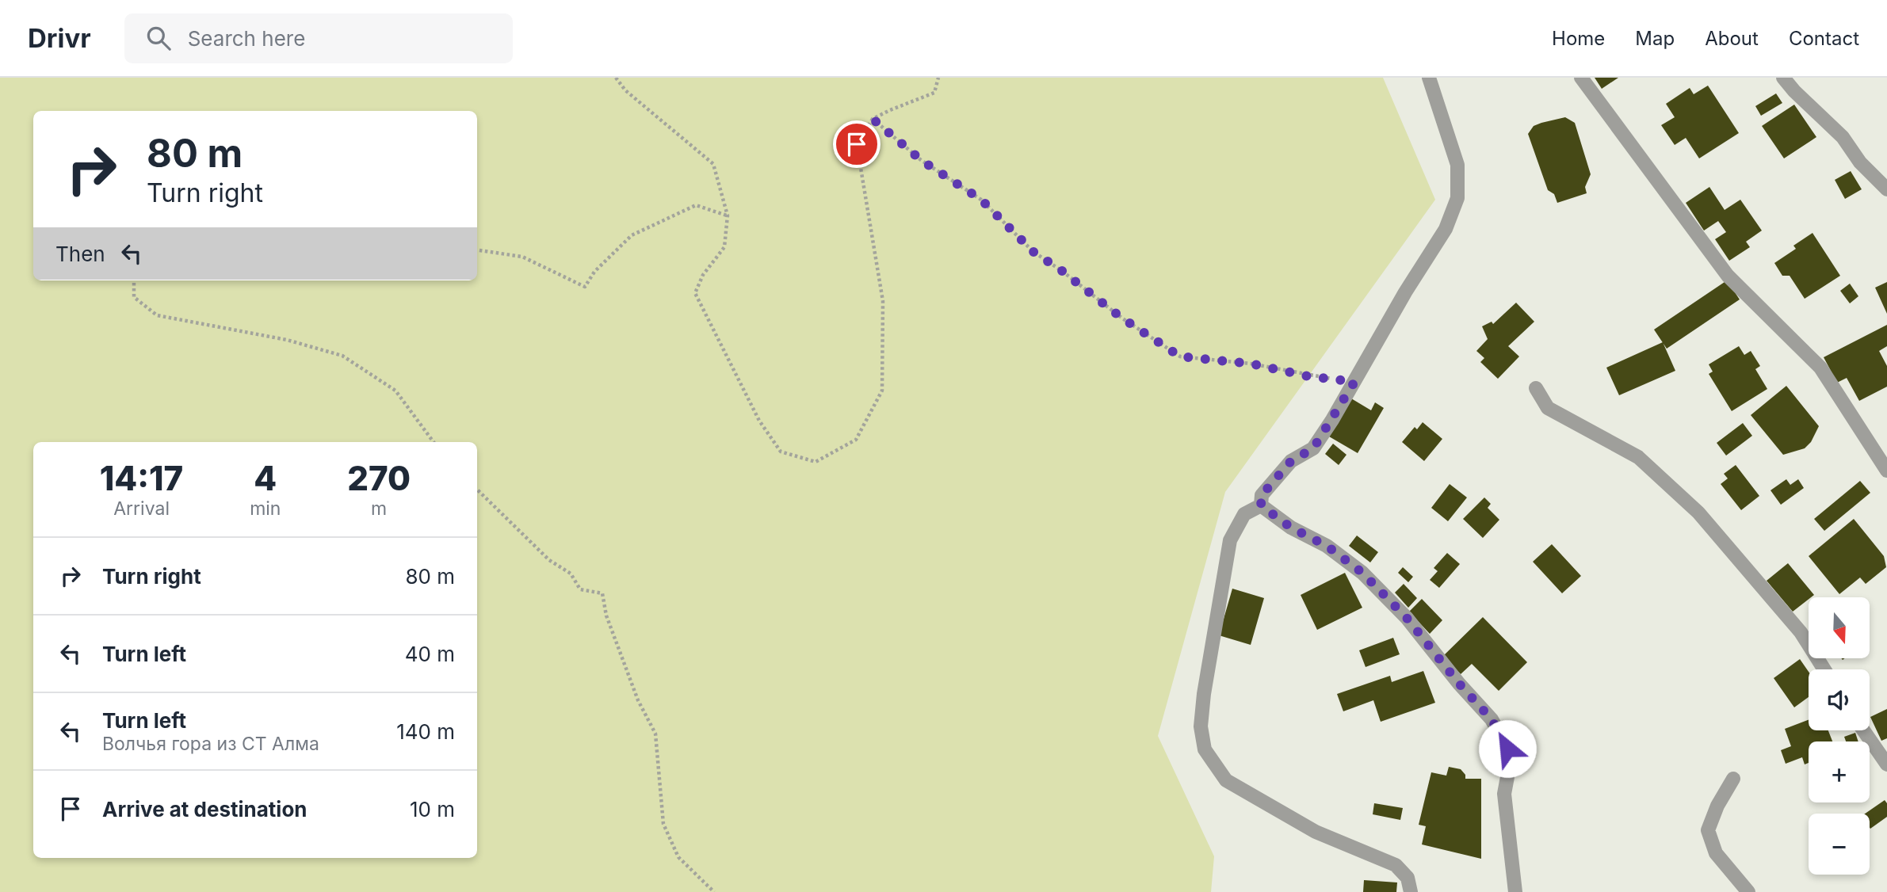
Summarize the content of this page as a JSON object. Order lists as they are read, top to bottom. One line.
{"north":"bottom","page":{"header":"Drivr","search":"Search here","nav":["Home","Map","About","Contact"],"turn":["80 m","Turn right"],"then":"Then","eta":["14:17","Arrival","4","min","270","m"],"list":[{"name":"Turn right","value":"80 m"},{"name":"Turn left","value":"40 m"},{"name":"Turn left","note":"Волчья гора из СТ Алма","value":"140 m"},{"name":"Arrive at destination","value":"10 m"}],"map_buttons":["+","−"]}}
